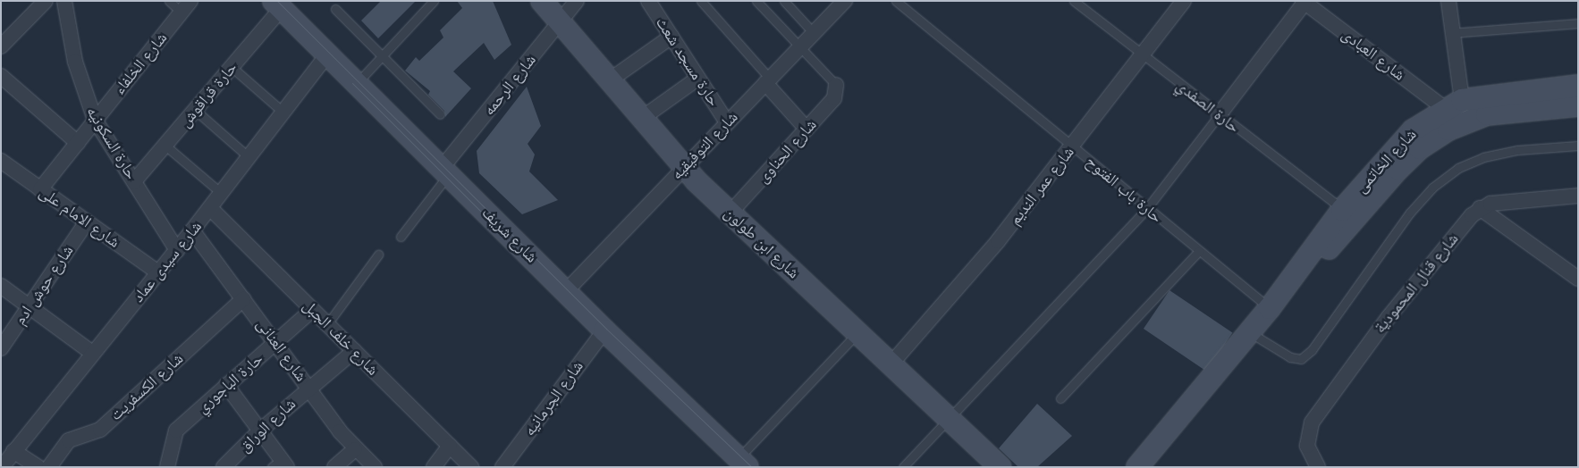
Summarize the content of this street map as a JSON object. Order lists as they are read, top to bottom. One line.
{"streets":{"main road":["شارع الخاتمى","شارع شريف","شارع ابن طولون"],"street":["شارع العبادى","حارة مسجد شعث","شارع الخلفاء","شارع الرحمه","حارة قراقوش","حارة السكونيه","شارع التوفيقيه","شارع الحناوى","شارع عمر النديم","شارع الامام على","شارع سيدى عماد","شارع قنال المحمودية","شارع حوش ادم","شارع خلف الجبل","شارع العنانى","حارة الباجوري","شارع الكسفريت","شارع الجرمانيه","شارع الوراق"],"lane":["حارة الصفدي","حارة باب الفتوح"]},"crossings":[["شارع العبادى","شارع الخاتمى"],["حارة مسجد شعث","شارع التوفيقيه"],["شارع الخلفاء","حارة السكونيه"],["شارع الخلفاء","شارع الامام على"],["شارع الرحمه","شارع شريف"],["شارع الرحمه","شارع ابن طولون"],["حارة قراقوش","حارة السكونيه"],["حارة قراقوش","شارع شريف"],["حارة الصفدي","شارع الخاتمى"],["حارة الصفدي","شارع عمر النديم"],["حارة السكونيه","شارع سيدى عماد"],["شارع التوفيقيه","شارع شريف"],["شارع التوفيقيه","شارع ابن طولون"],["شارع الحناوى","شارع ابن طولون"],["شارع الخاتمى","حارة باب الفتوح"],["شارع عمر النديم","حارة باب الفتوح"],["شارع عمر النديم","شارع ابن طولون"],["شارع الامام على","شارع سيدى عماد"],["شارع الامام على","شارع حوش ادم"],["شارع شريف","شارع سيدى عماد"],["شارع شريف","شارع الجرمانيه"],["شارع سيدى عماد","شارع خلف الجبل"],["شارع سيدى عماد","شارع العنانى"],["شارع خلف الجبل","حارة الباجوري"],["شارع خلف الجبل","شارع الوراق"],["شارع العنانى","حارة الباجوري"],["شارع العنانى","شارع الكسفريت"],["شارع العنانى","شارع الوراق"]]}
